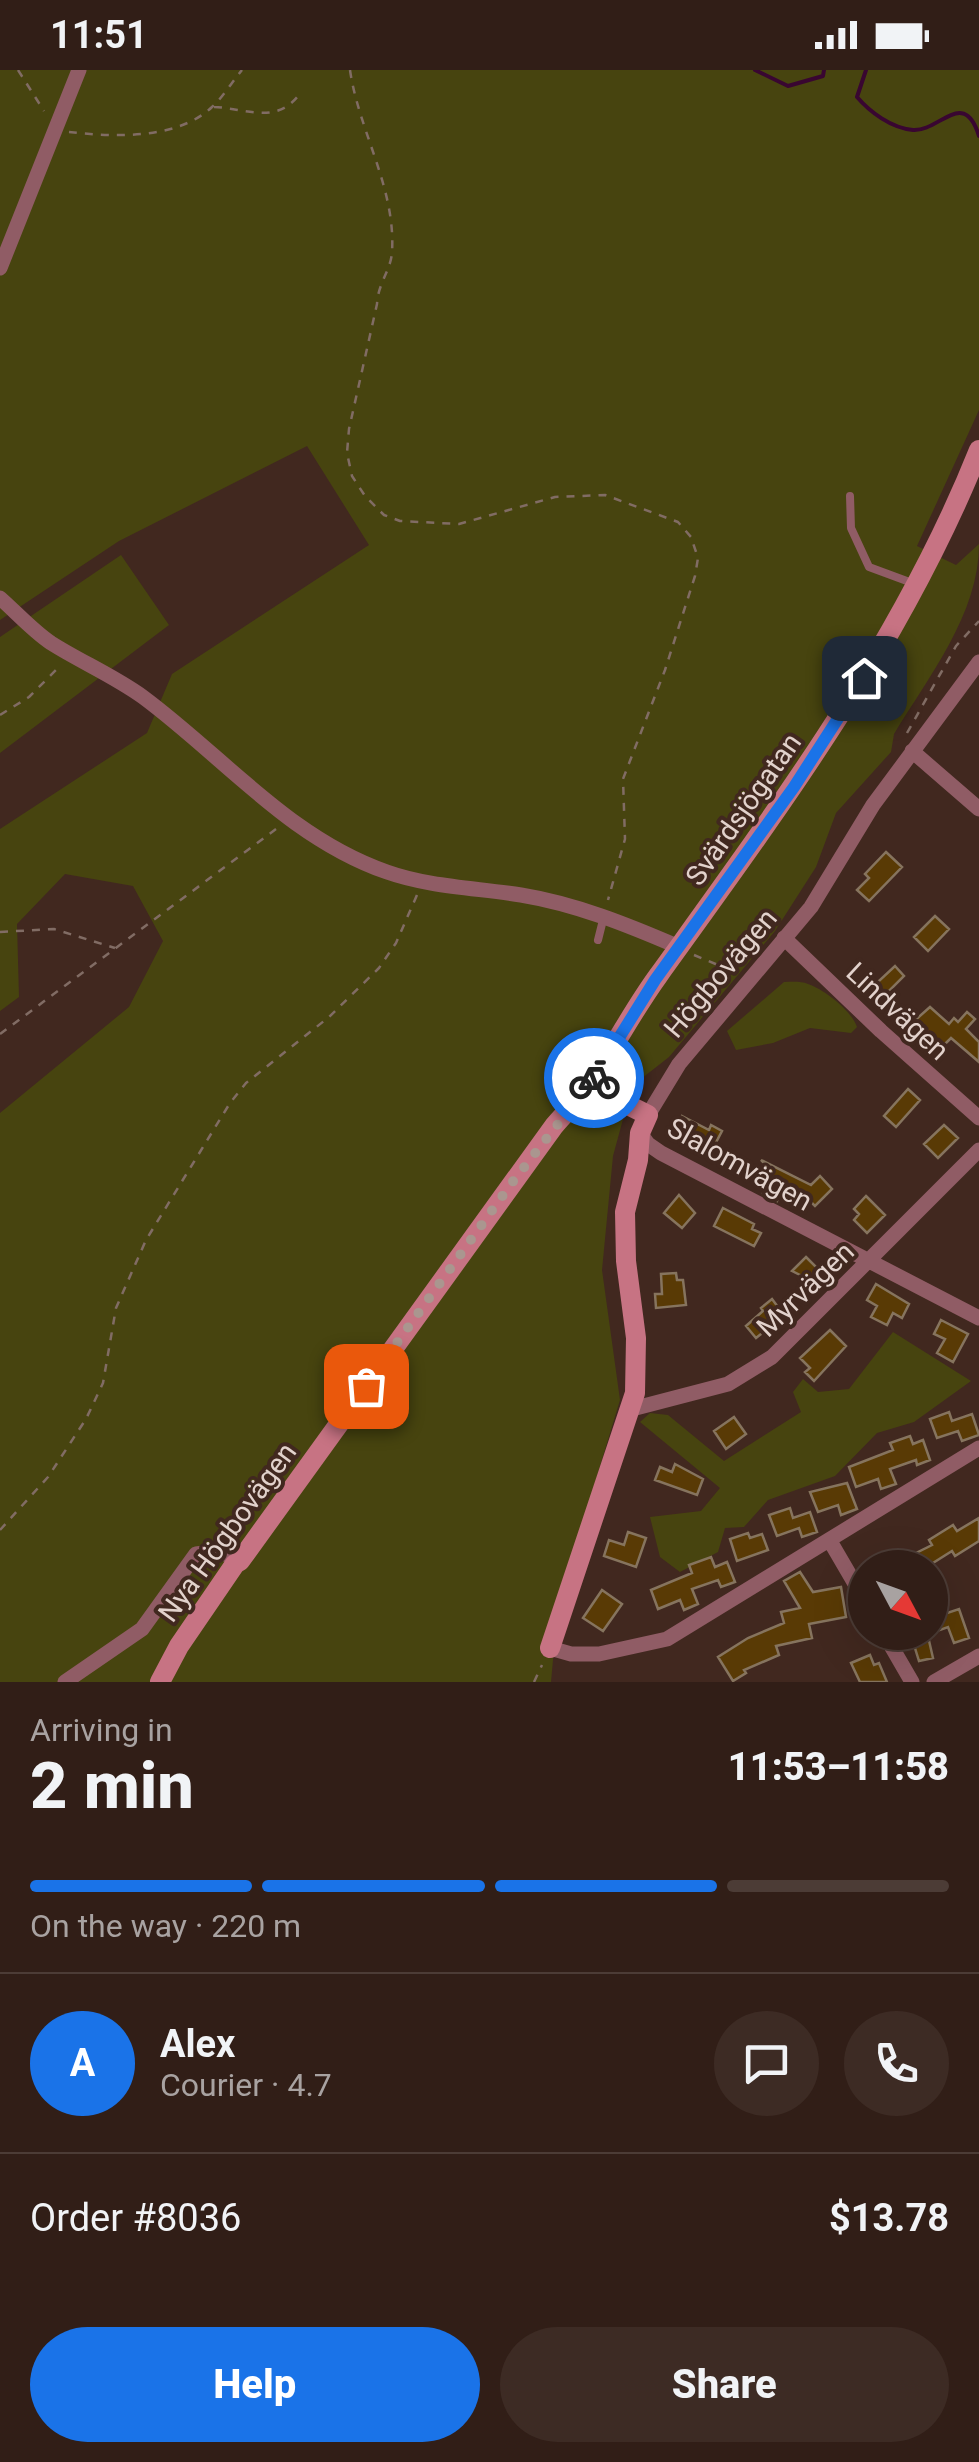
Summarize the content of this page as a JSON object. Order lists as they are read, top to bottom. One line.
{"streets":{"street":["Svärdsjögatan","Högbovägen","Lindvägen","Slalomvägen","Myrvägen","Nya Högbovägen"]},"crossings":[["Svärdsjögatan","Nya Högbovägen"],["Högbovägen","Lindvägen"],["Högbovägen","Slalomvägen"],["Högbovägen","Myrvägen"],["Slalomvägen","Myrvägen"]],"north":"bottom right","page":{"status":"11:51","heading":["2 min","Arriving in","11:53–11:58"],"panel":["Alex","Courier · 4.7","Order #8036","$13.78"],"bar":"On the way · 220 m","round":"A","buttons":["Help","Share"]}}
